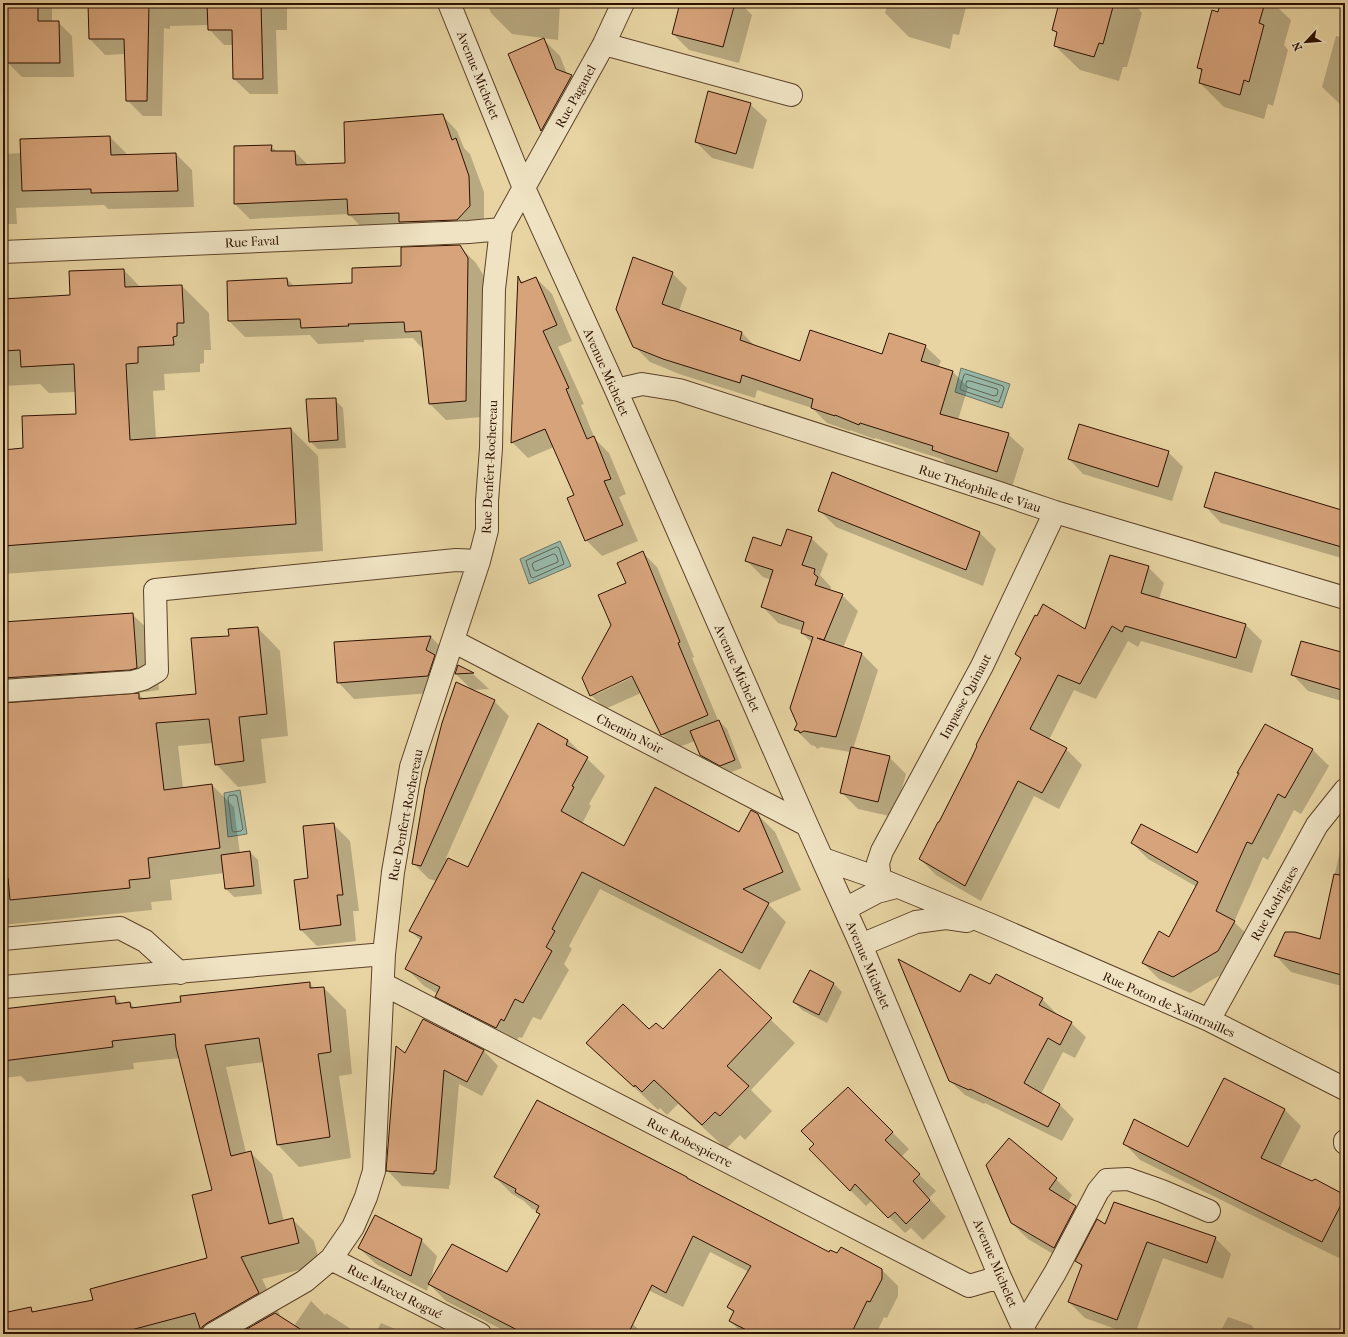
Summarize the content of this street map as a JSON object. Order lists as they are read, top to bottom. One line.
{"streets":{"street":["Avenue Michelet","Rue Paganel","Rue Faval","Rue Denfert-Rochereau","Rue Théophile de Viau","Impasse Quinaut","Chemin Noir","Rue Rodrigues","Rue Poton de Xaintrailles","Rue Robespierre","Rue Marcel Rogué"]},"crossings":[["Avenue Michelet","Rue Paganel"],["Avenue Michelet","Rue Denfert-Rochereau"],["Avenue Michelet","Rue Théophile de Viau"],["Avenue Michelet","Chemin Noir"],["Avenue Michelet","Rue Poton de Xaintrailles"],["Avenue Michelet","Rue Robespierre"],["Rue Paganel","Rue Denfert-Rochereau"],["Rue Faval","Rue Denfert-Rochereau"],["Rue Denfert-Rochereau","Chemin Noir"],["Rue Denfert-Rochereau","Rue Robespierre"],["Rue Denfert-Rochereau","Rue Marcel Rogué"],["Rue Théophile de Viau","Impasse Quinaut"],["Impasse Quinaut","Rue Poton de Xaintrailles"],["Rue Rodrigues","Rue Poton de Xaintrailles"]],"north":"bottom left"}
